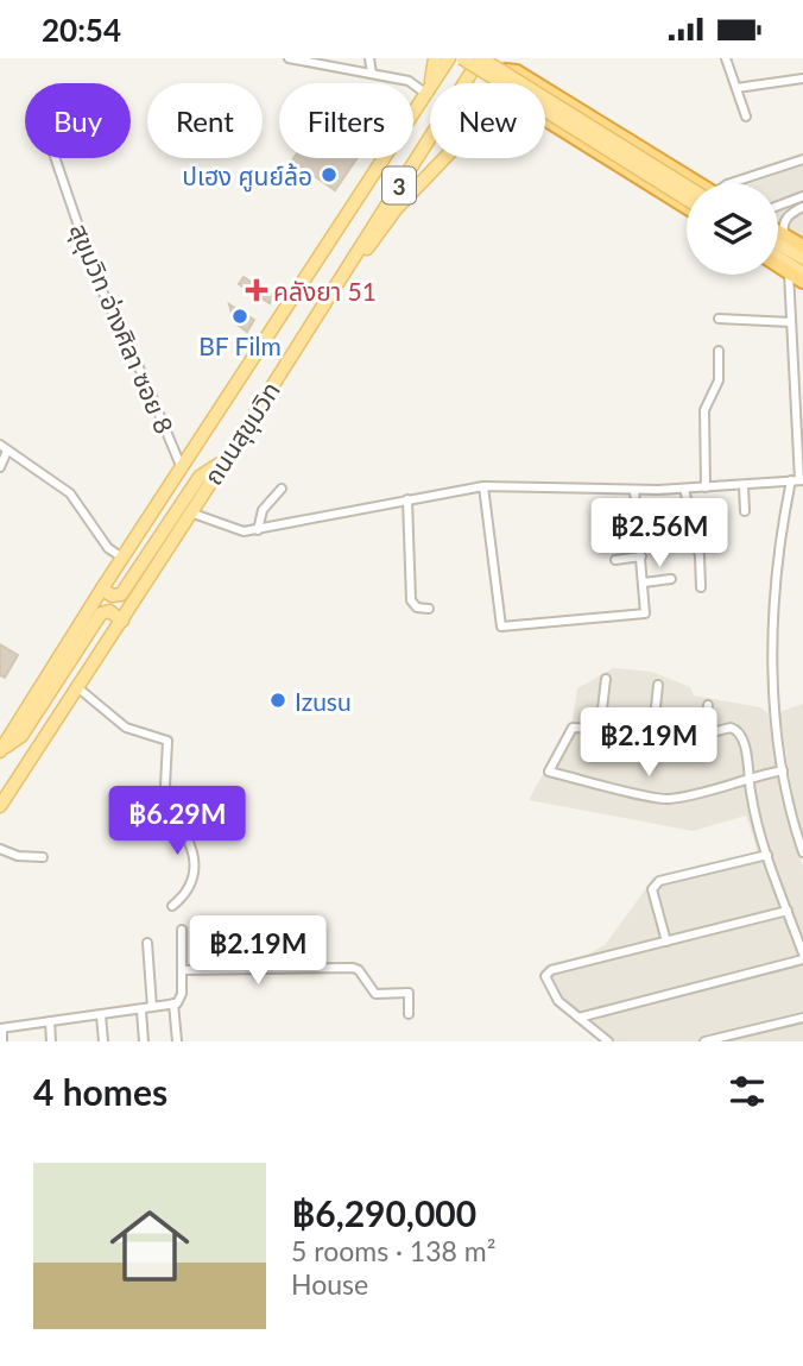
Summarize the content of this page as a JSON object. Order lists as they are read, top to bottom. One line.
{"streets":{"main road":["3","ถนนสุขุมวิท"],"street":["สุขุมวิท อ่างศิลา ซอย 8"]},"crossings":[["สุขุมวิท อ่างศิลา ซอย 8","ถนนสุขุมวิท"]],"places":{"other":["ปเฮง ศูนย์ล้อ","BF Film","Izusu"],"health":["คลังยา 51"]},"page":{"status":"20:54","chip":["Buy","Rent","Filters","New"],"price":["฿2.56M","฿2.19M","฿6.29M","฿2.19M"],"heading":"4 homes","list":[{"name":"฿6,290,000","note":"5 rooms · 138 m² · House"}]}}
